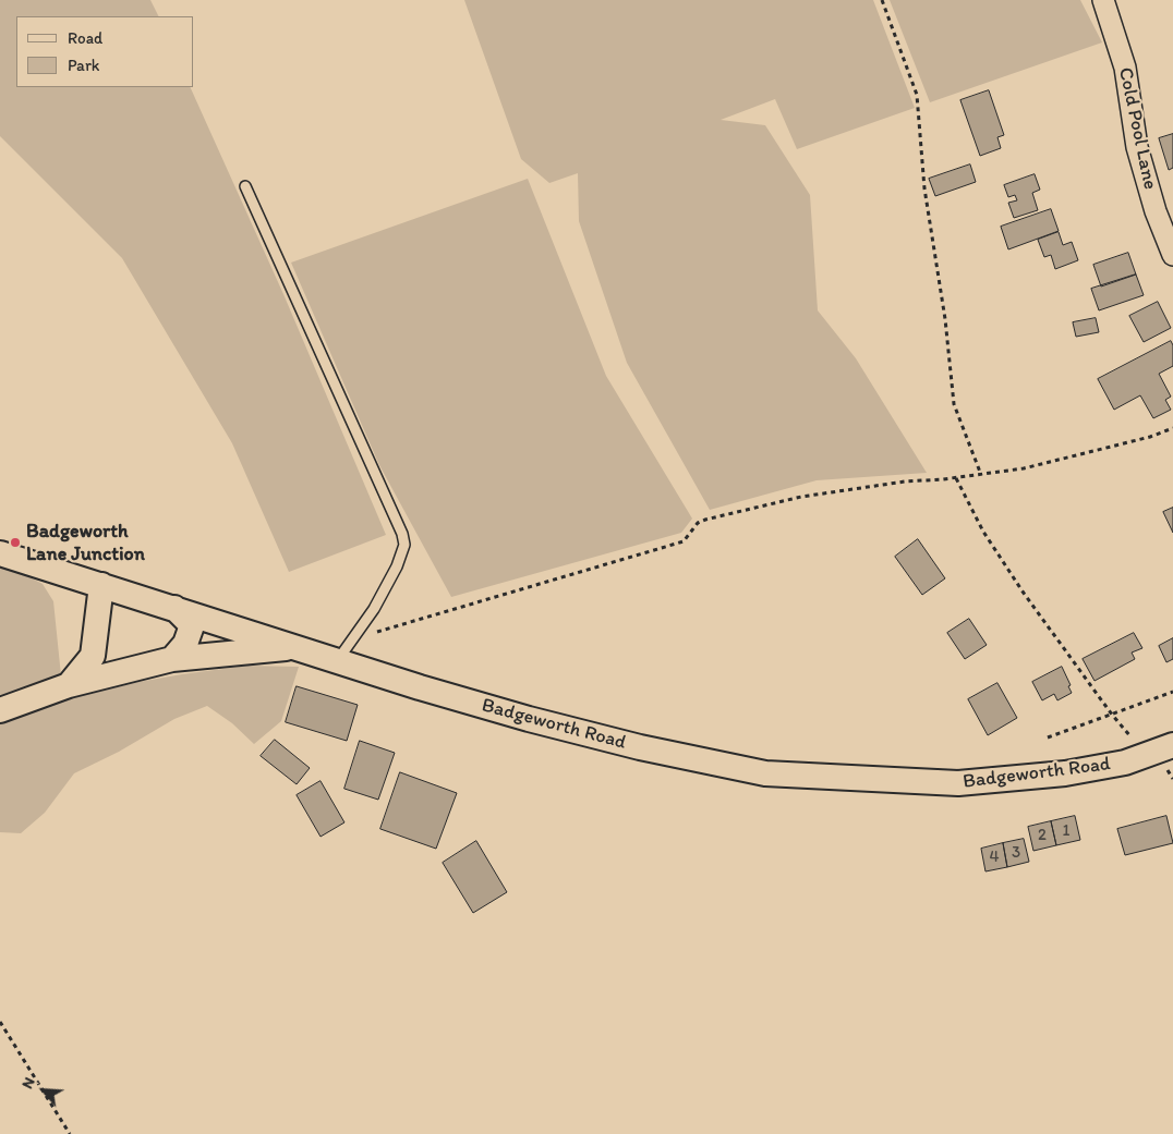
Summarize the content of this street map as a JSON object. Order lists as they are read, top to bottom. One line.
{"streets":{"street":["Cold Pool Lane","Badgeworth Road"]},"places":["Badgeworth Lane Junction"],"house_numbers":["1","2","3","4"],"legend":["Road","Park"],"north":"top left"}
